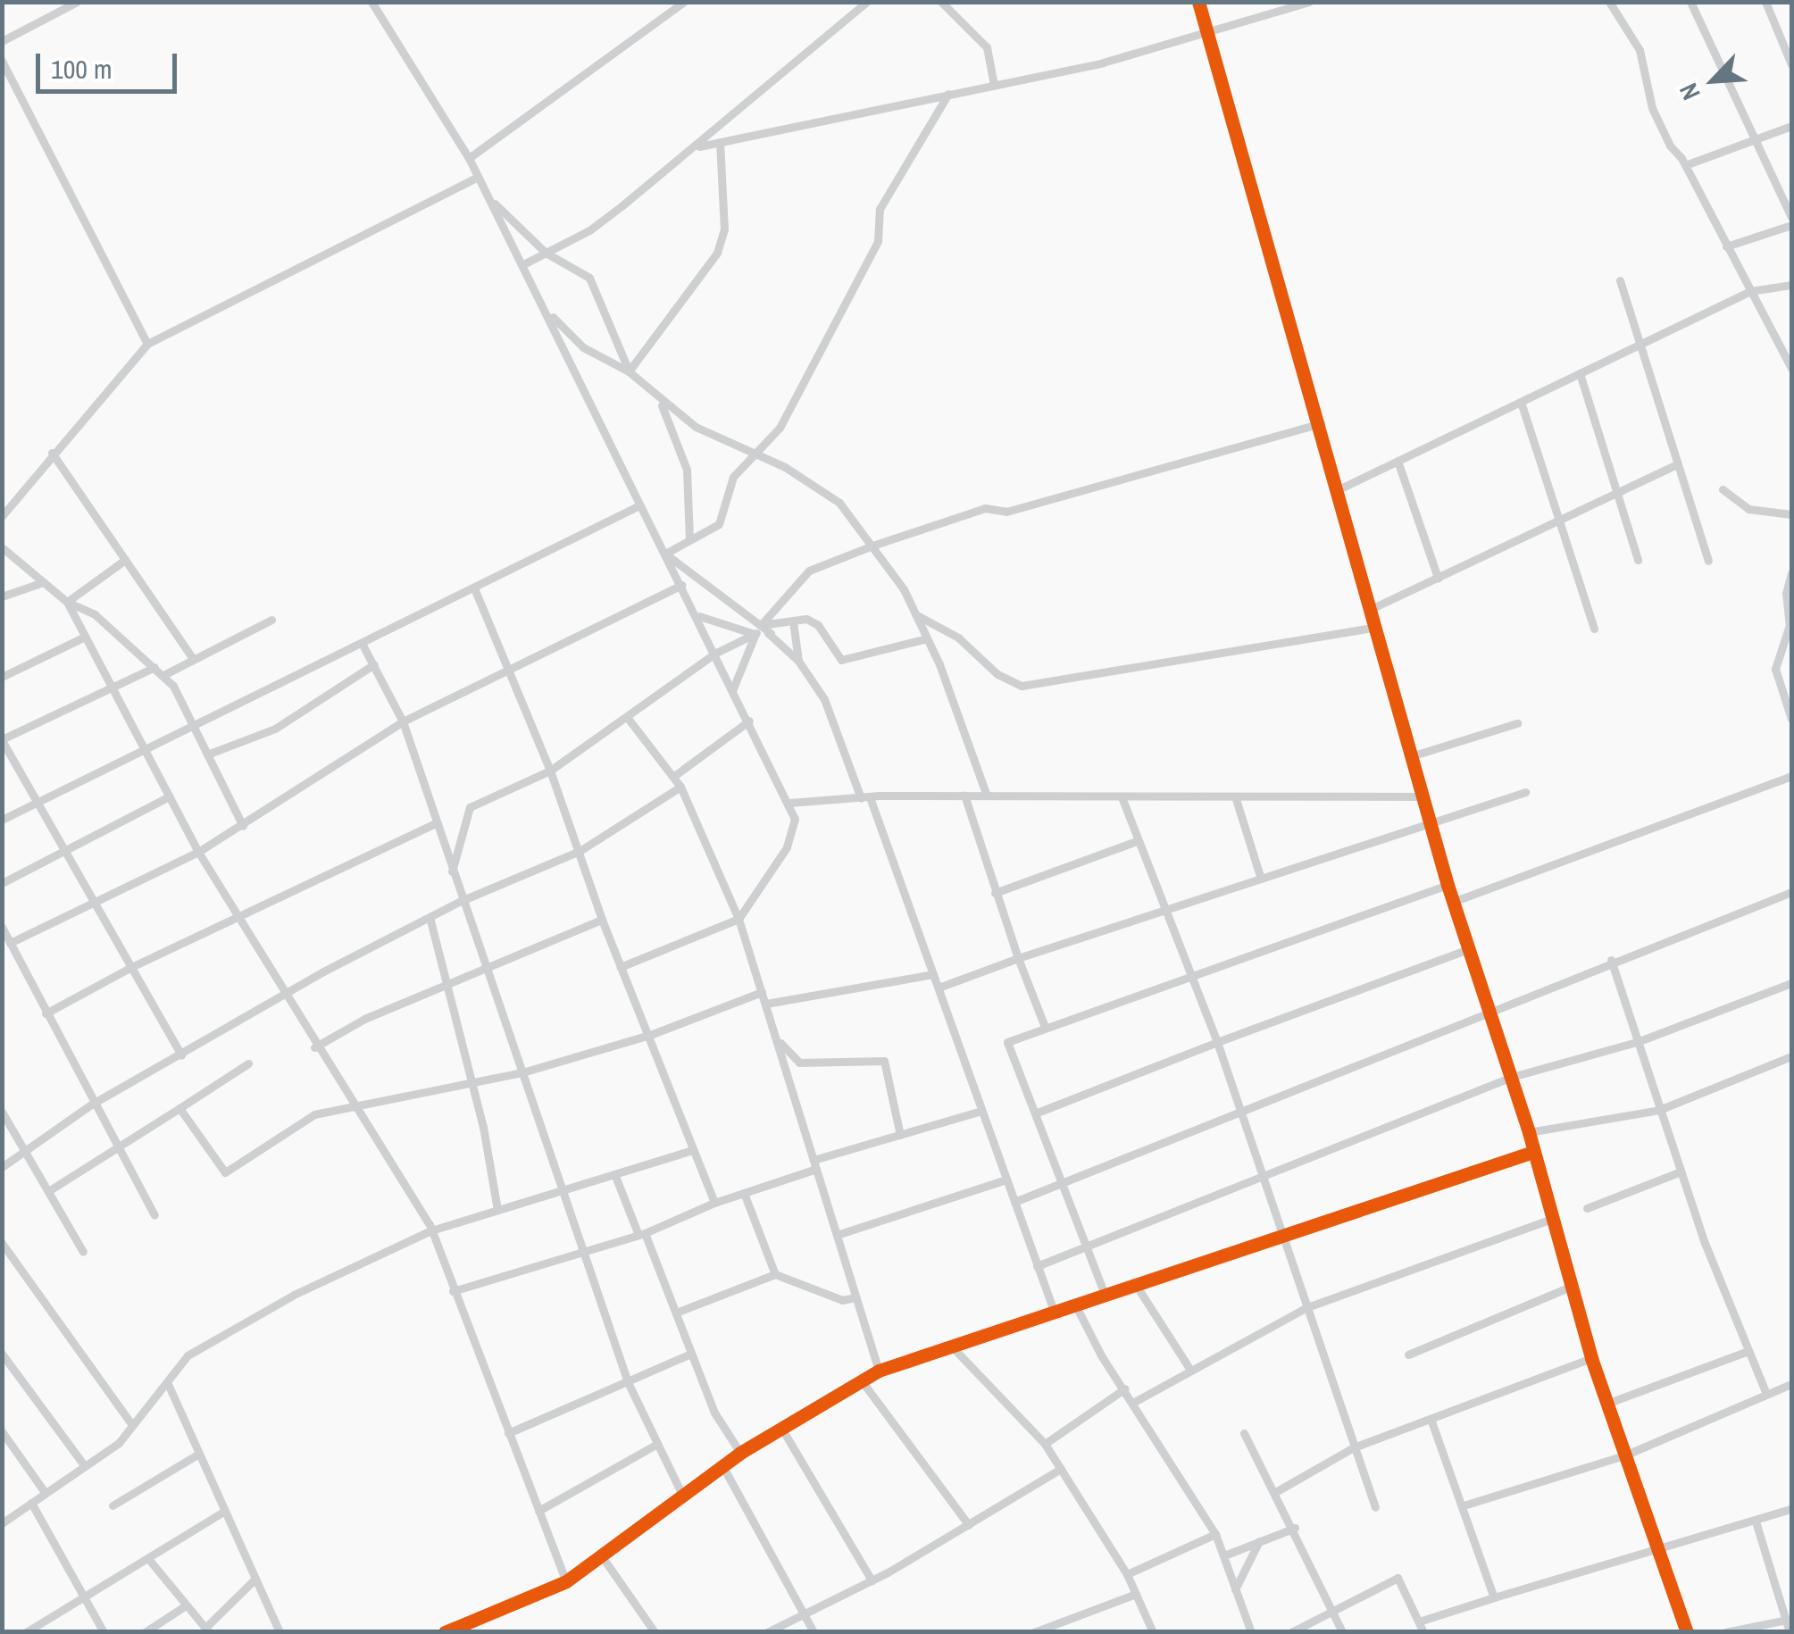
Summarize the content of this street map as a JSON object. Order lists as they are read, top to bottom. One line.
{"scale_bar":"100 m","north":"bottom left"}
